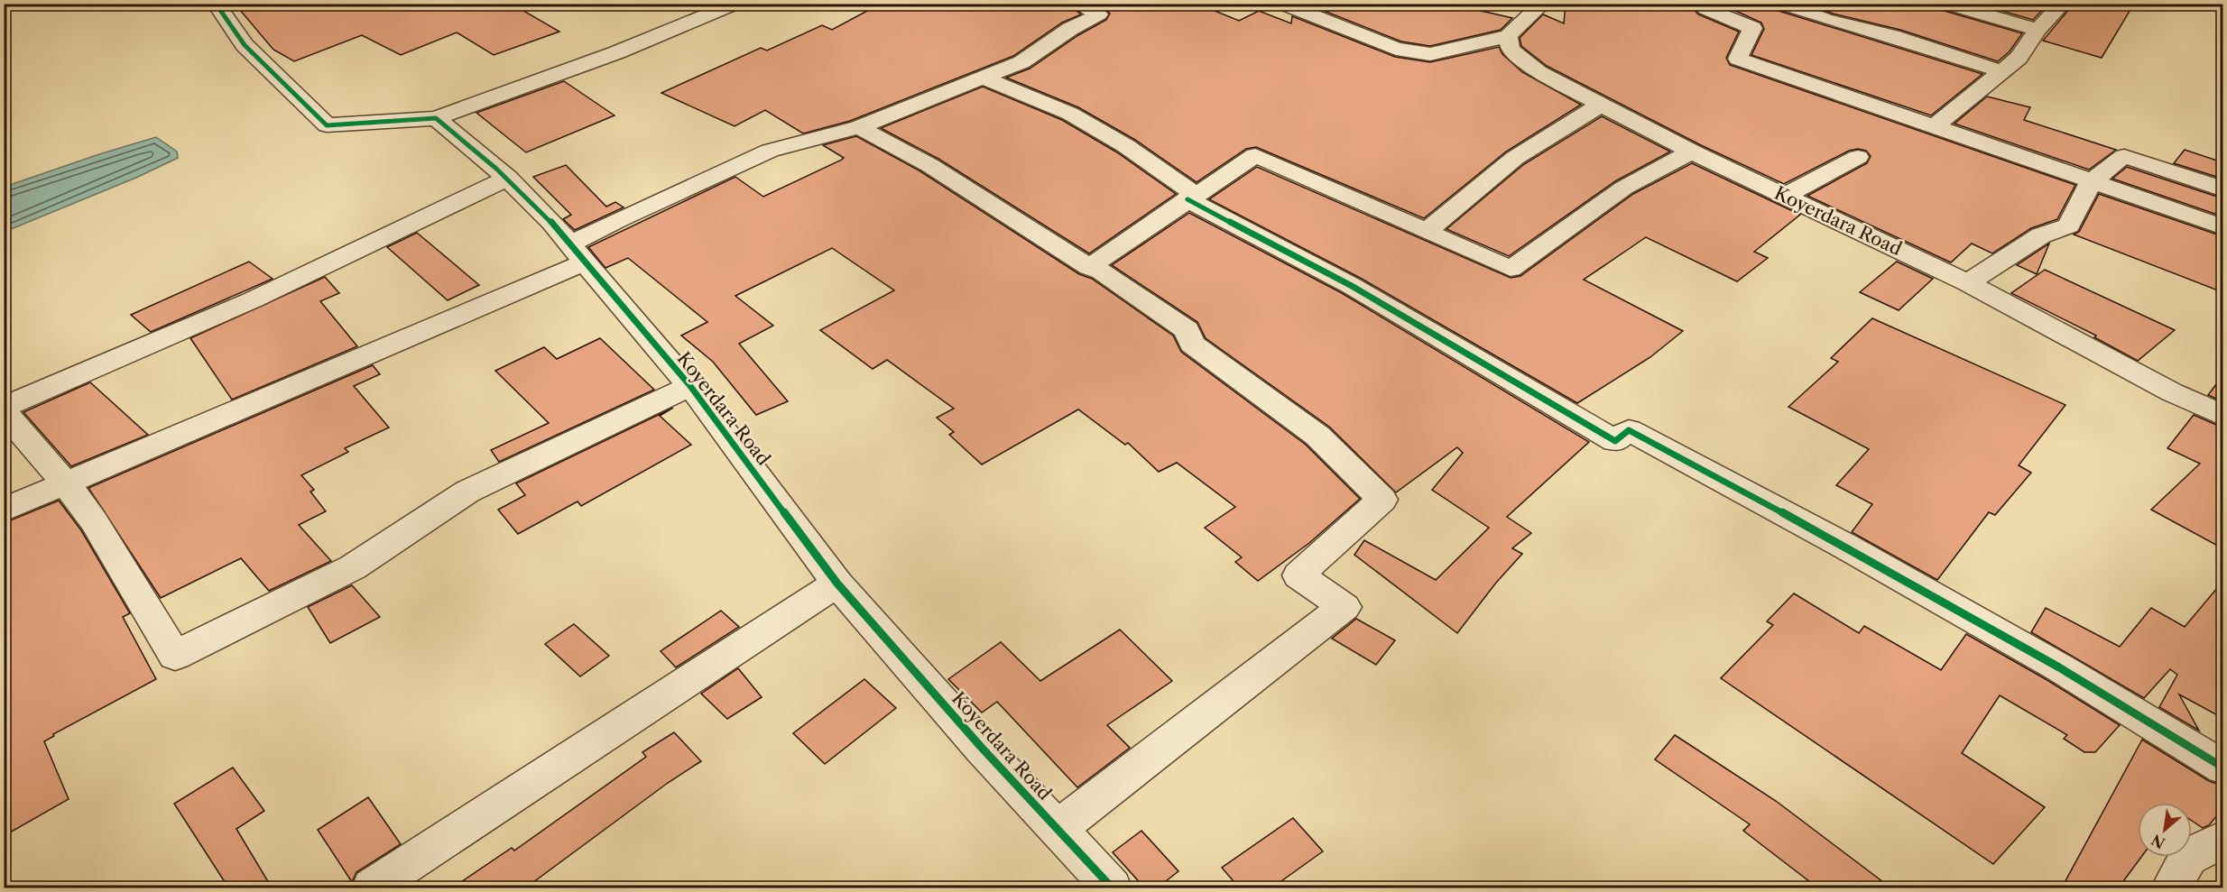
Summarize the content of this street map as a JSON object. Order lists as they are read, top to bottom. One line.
{"streets":{"street":["Koyerdara Road"]},"north":"bottom left"}
